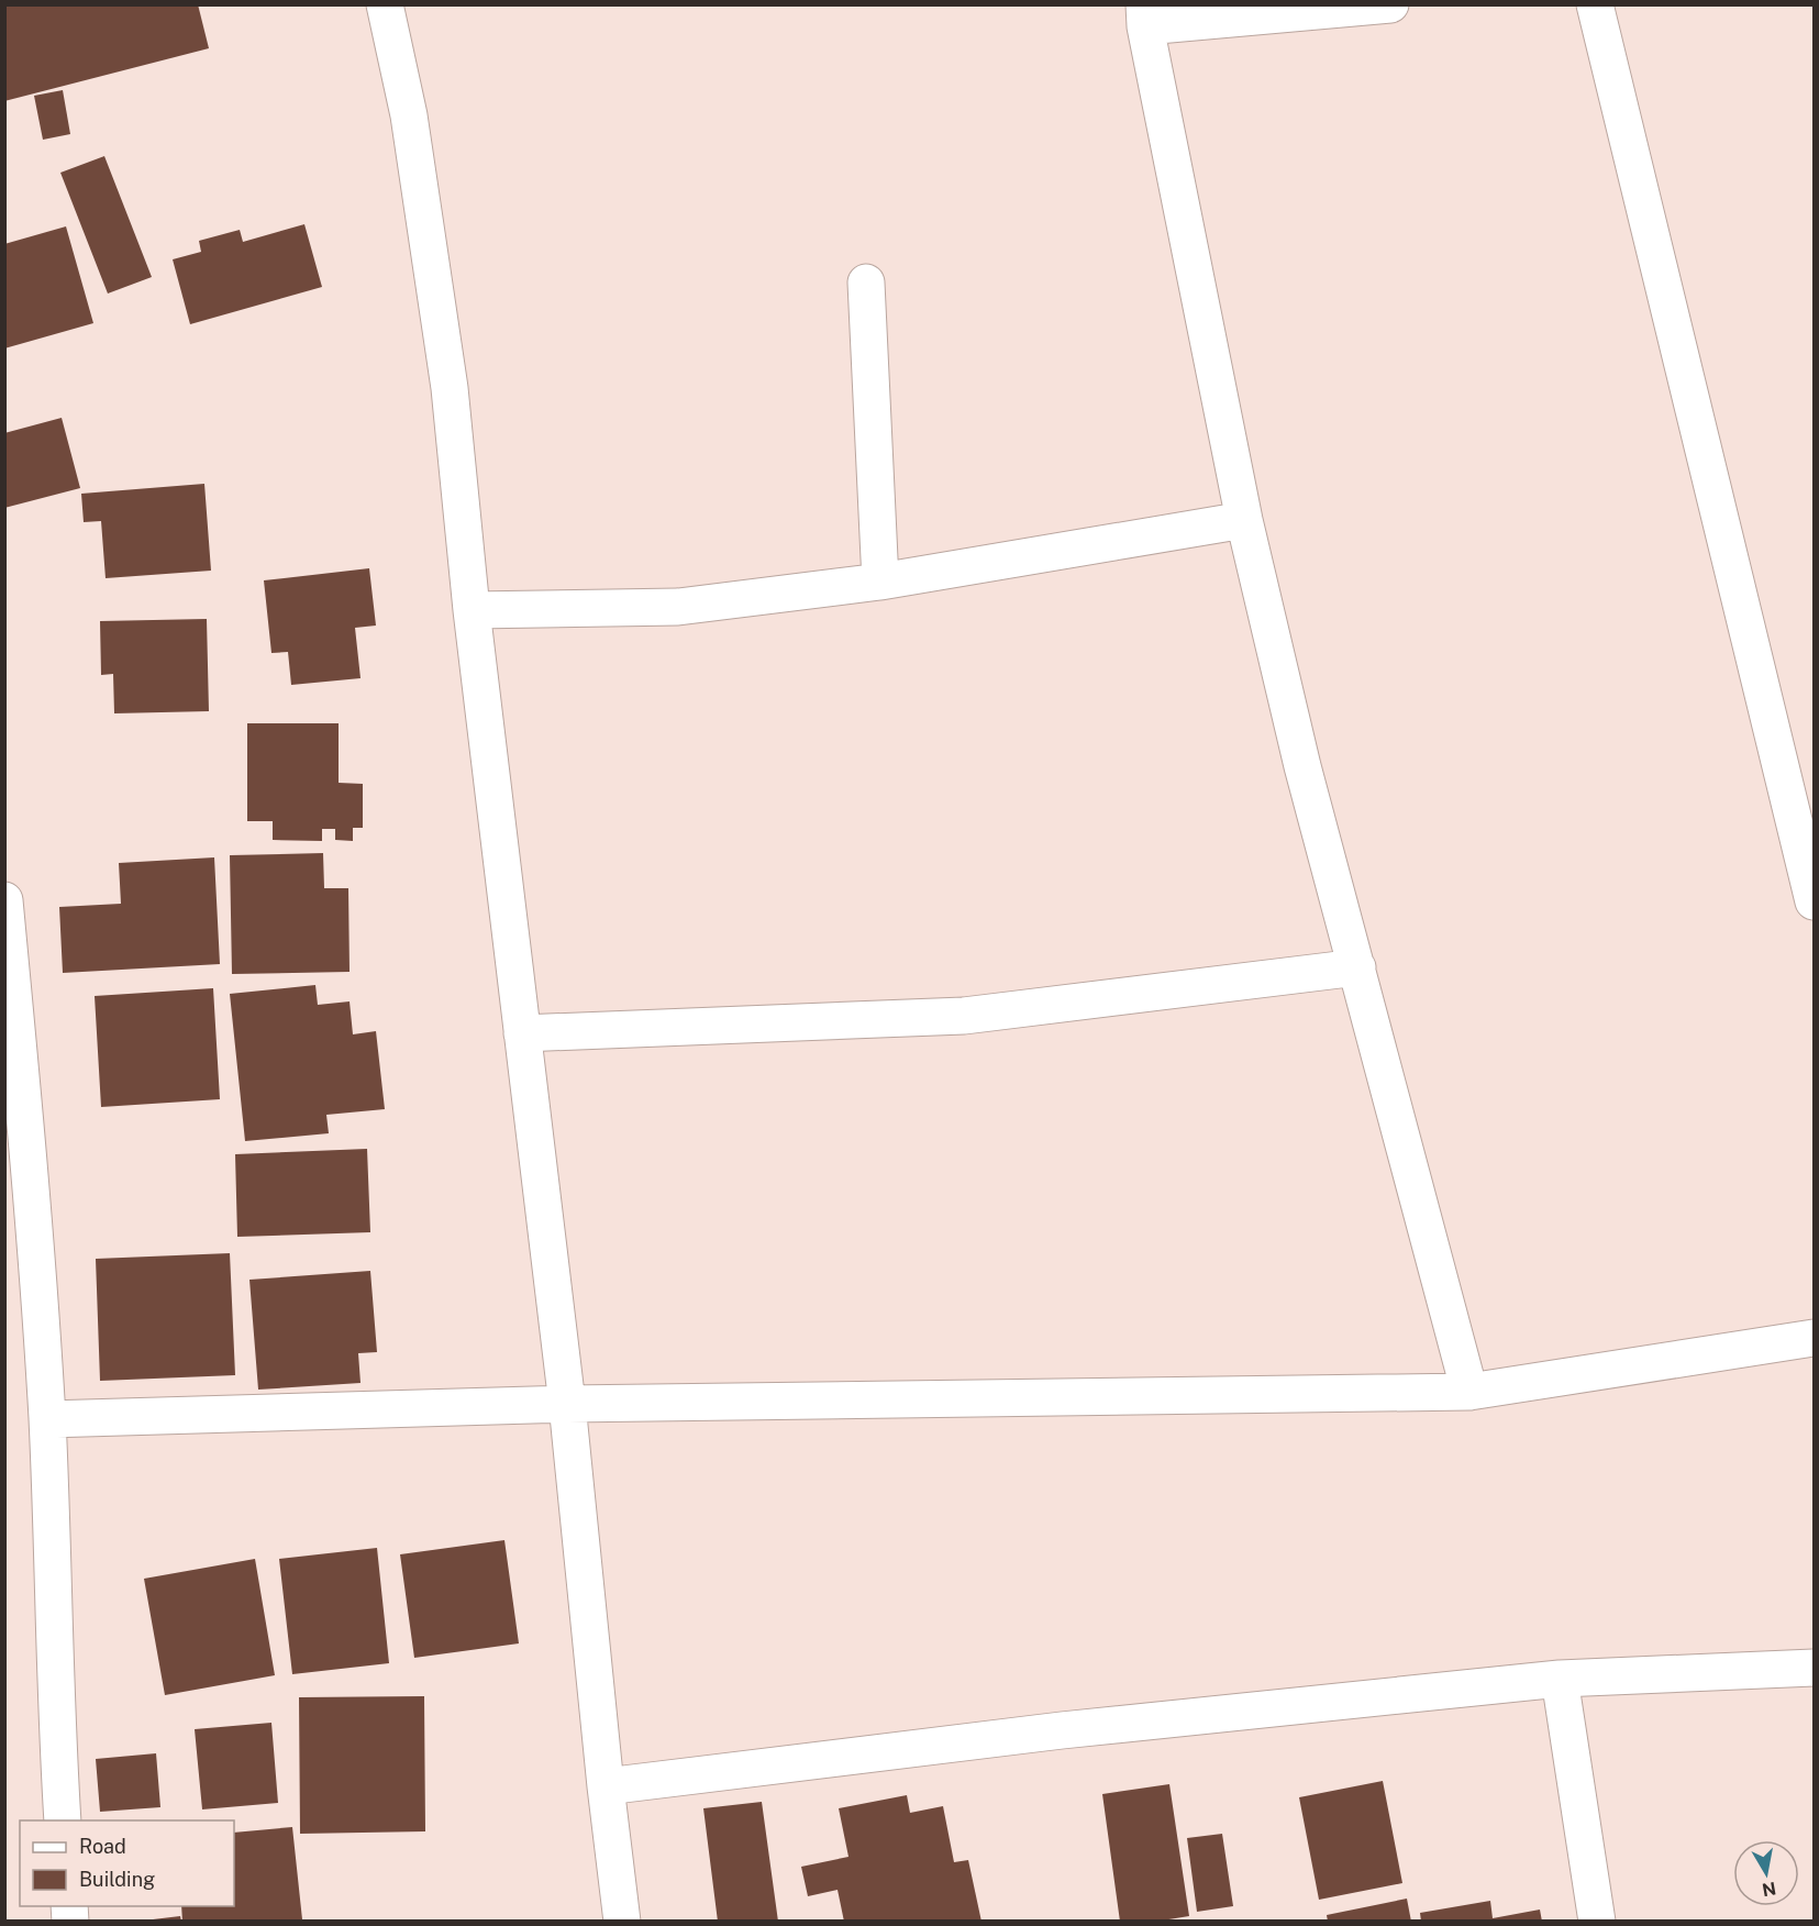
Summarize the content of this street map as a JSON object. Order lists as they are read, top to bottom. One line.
{"legend":["Road","Building"],"north":"bottom"}
